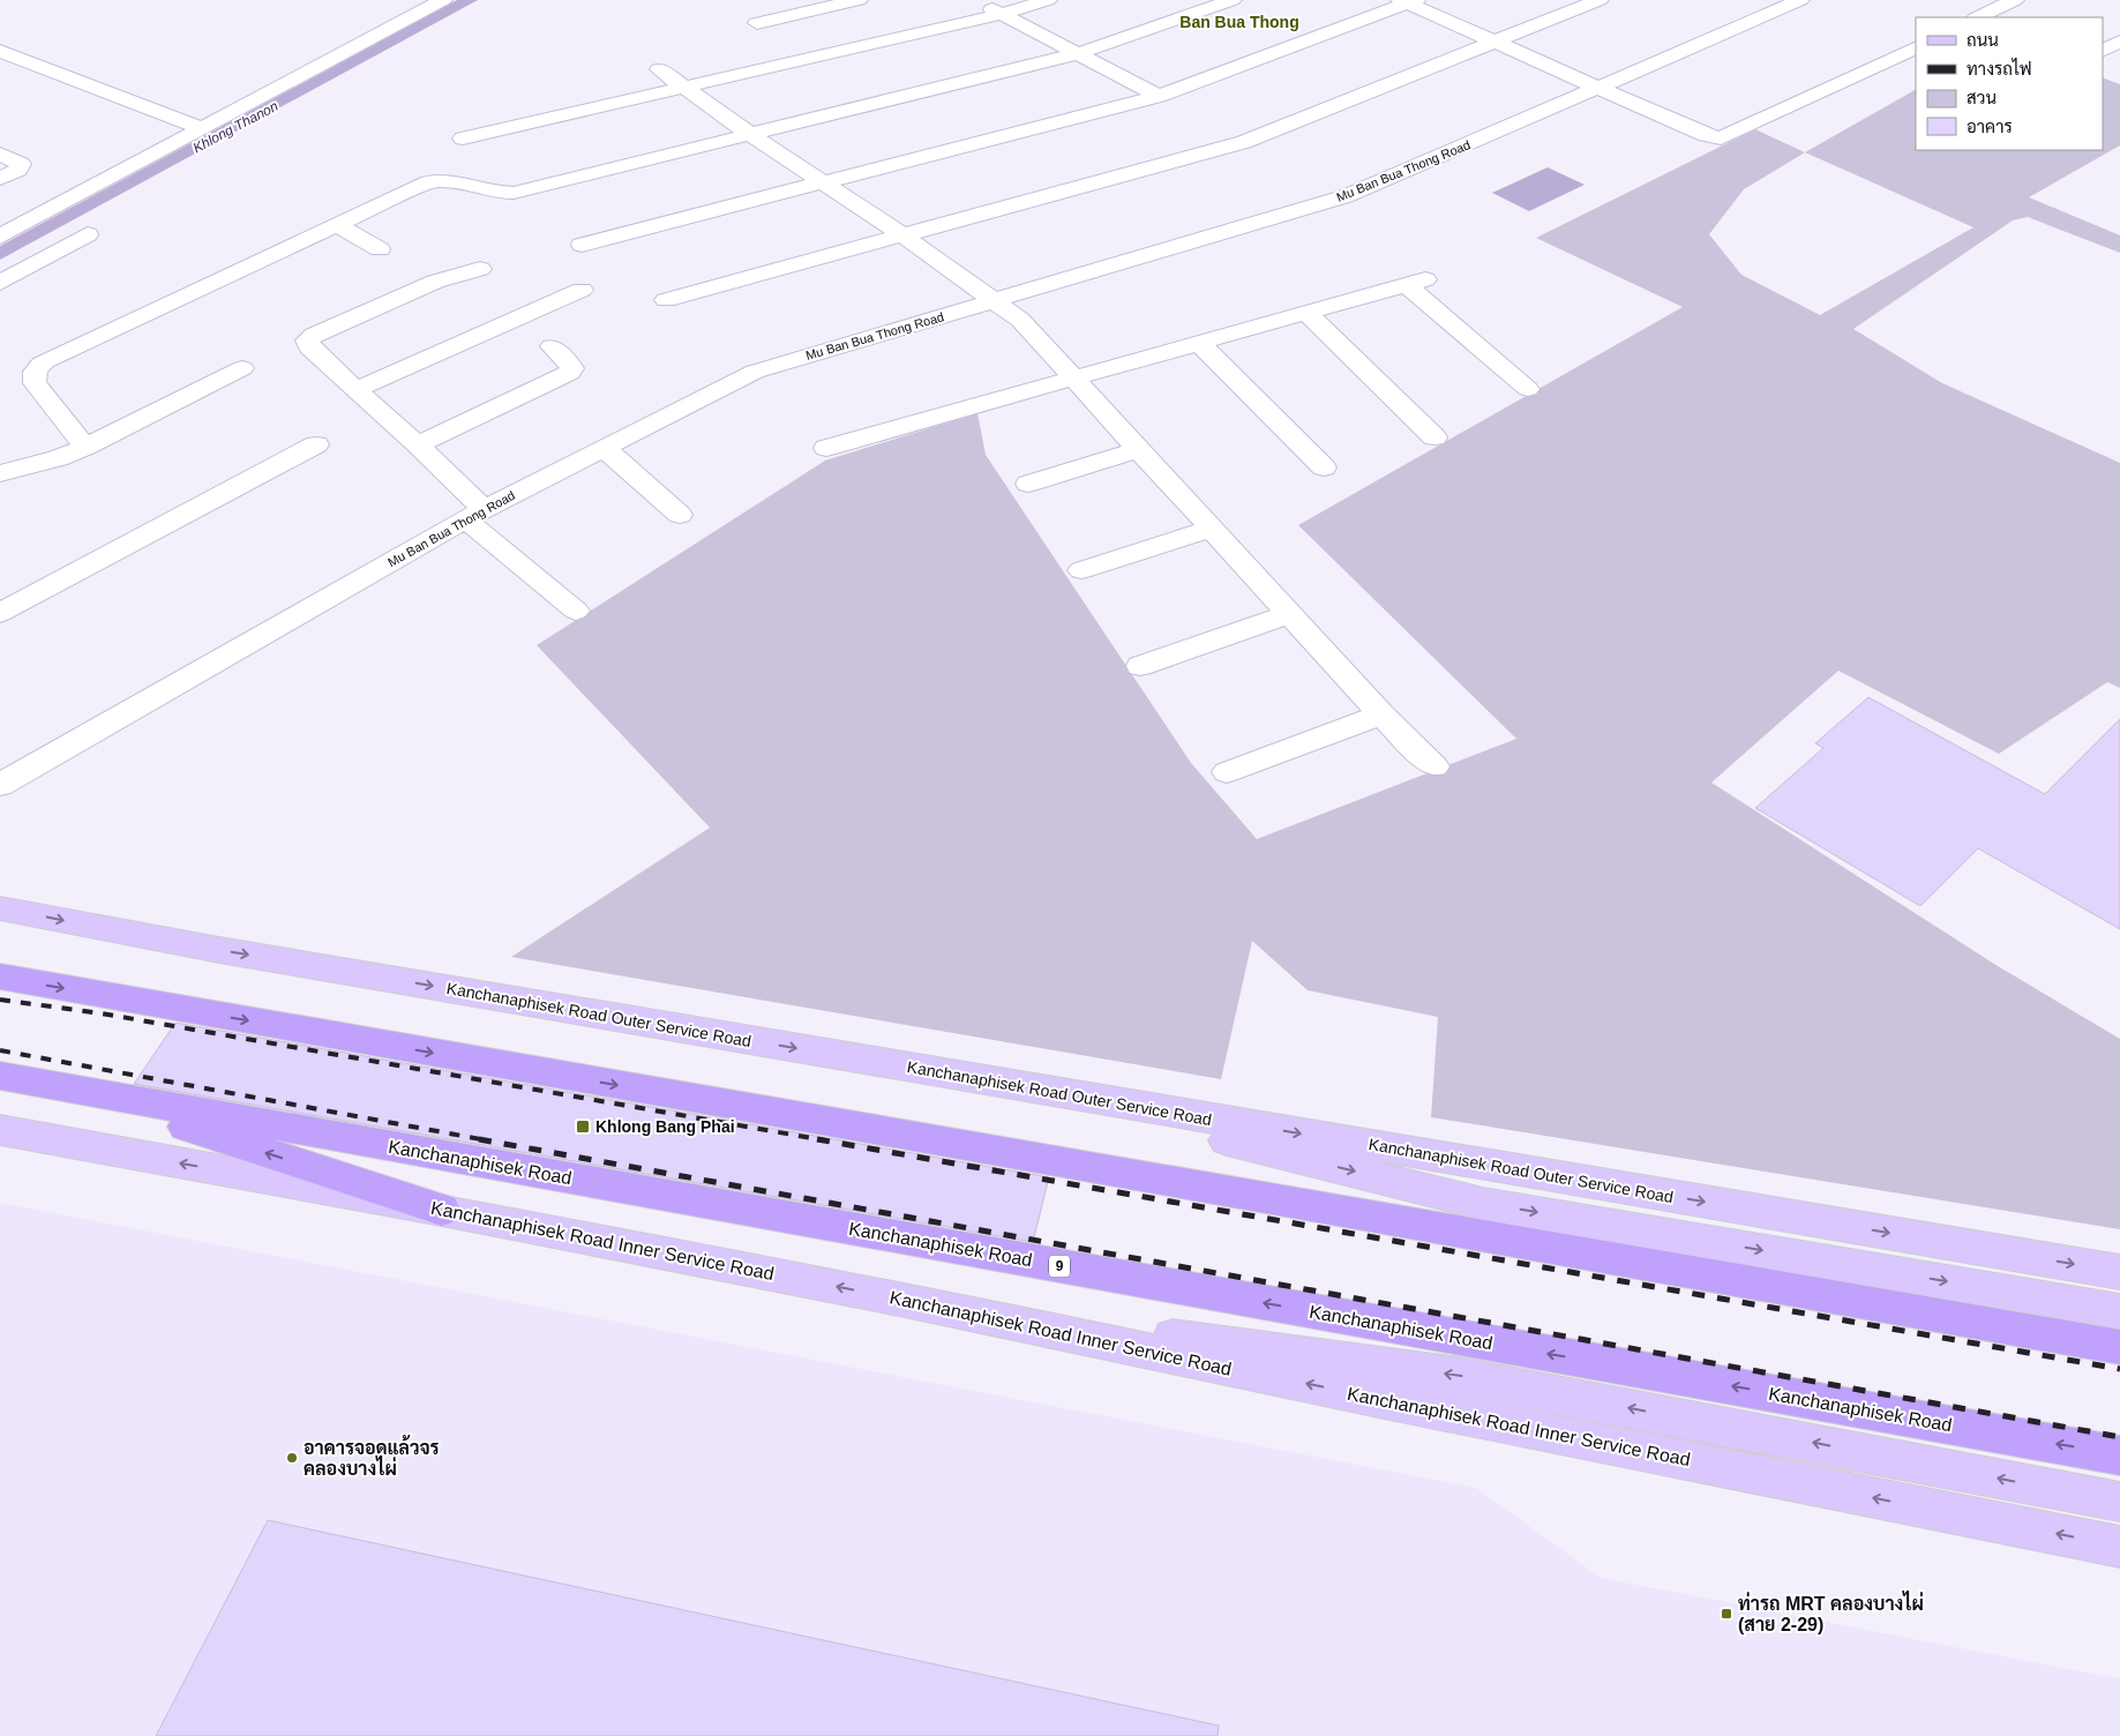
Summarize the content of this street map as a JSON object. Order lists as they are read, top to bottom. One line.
{"streets":{"highway":["Kanchanaphisek Road","9"],"main road":["Kanchanaphisek Road Outer Service Road","Kanchanaphisek Road Inner Service Road"],"street":["Mu Ban Bua Thong Road"]},"districts":["Ban Bua Thong"],"water":["Khlong Thanon"],"places":{"transit":["Khlong Bang Phai","ท่ารถ MRT คลองบางไผ่ (สาย 2-29)"],"other":["อาคารจอดแล้วจร คลองบางไผ่"]},"legend":["ถนน","ทางรถไฟ","สวน","อาคาร"]}
